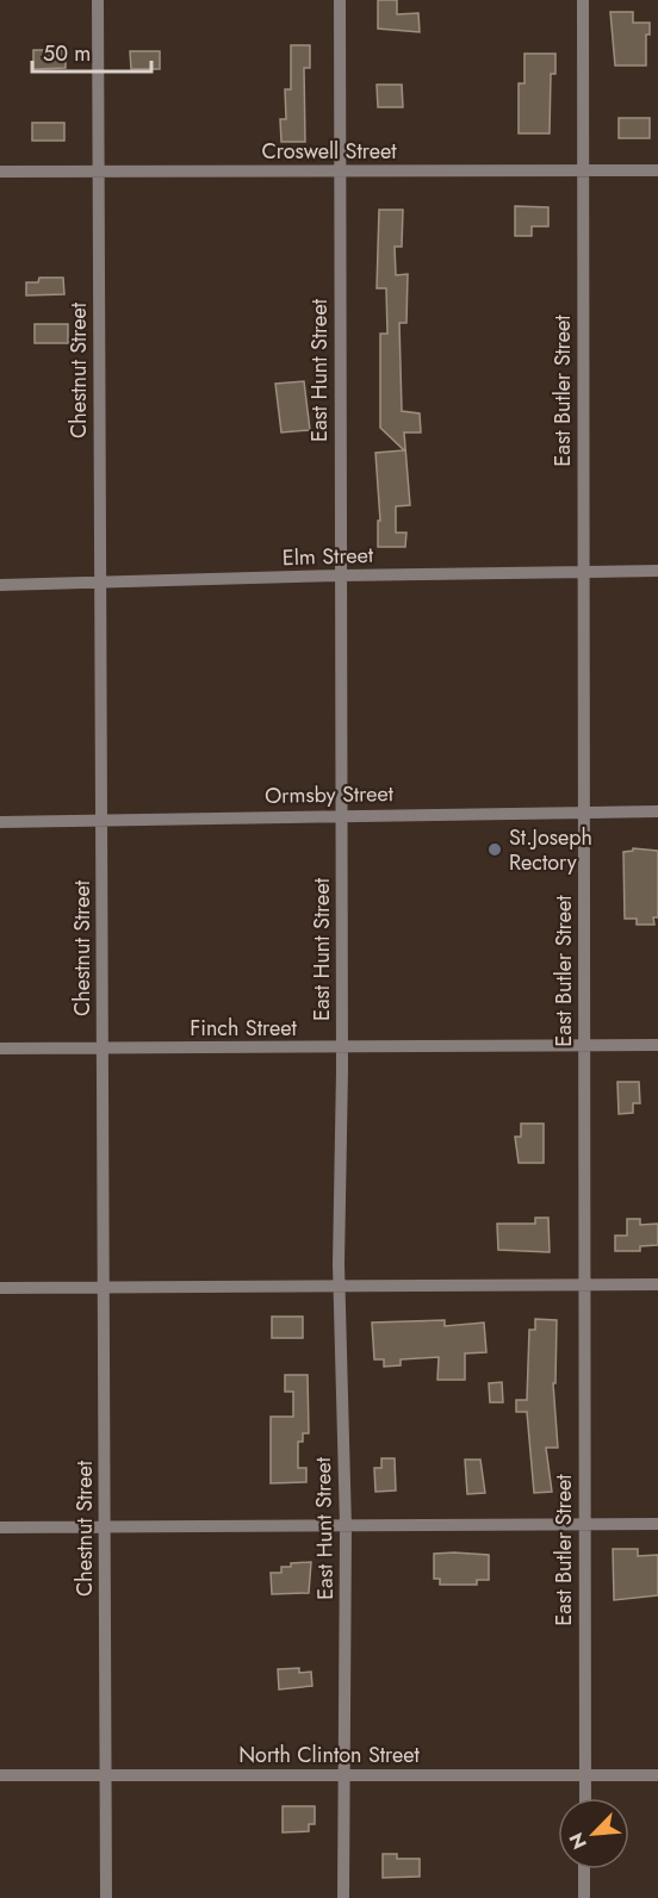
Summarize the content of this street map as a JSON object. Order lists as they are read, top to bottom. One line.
{"streets":{"street":["Croswell Street","Chestnut Street","East Hunt Street","East Butler Street","Elm Street","Ormsby Street","Finch Street","North Clinton Street"]},"crossings":[["Croswell Street","Chestnut Street"],["Croswell Street","East Hunt Street"],["Croswell Street","East Butler Street"],["Chestnut Street","Elm Street"],["Chestnut Street","Ormsby Street"],["Chestnut Street","Finch Street"],["Chestnut Street","North Clinton Street"],["East Hunt Street","Elm Street"],["East Hunt Street","Ormsby Street"],["East Hunt Street","Finch Street"],["East Hunt Street","North Clinton Street"],["East Butler Street","Elm Street"],["East Butler Street","Ormsby Street"],["East Butler Street","Finch Street"],["East Butler Street","North Clinton Street"]],"places":["St.Joseph Rectory"],"scale_bar":"50 m","north":"bottom left"}
